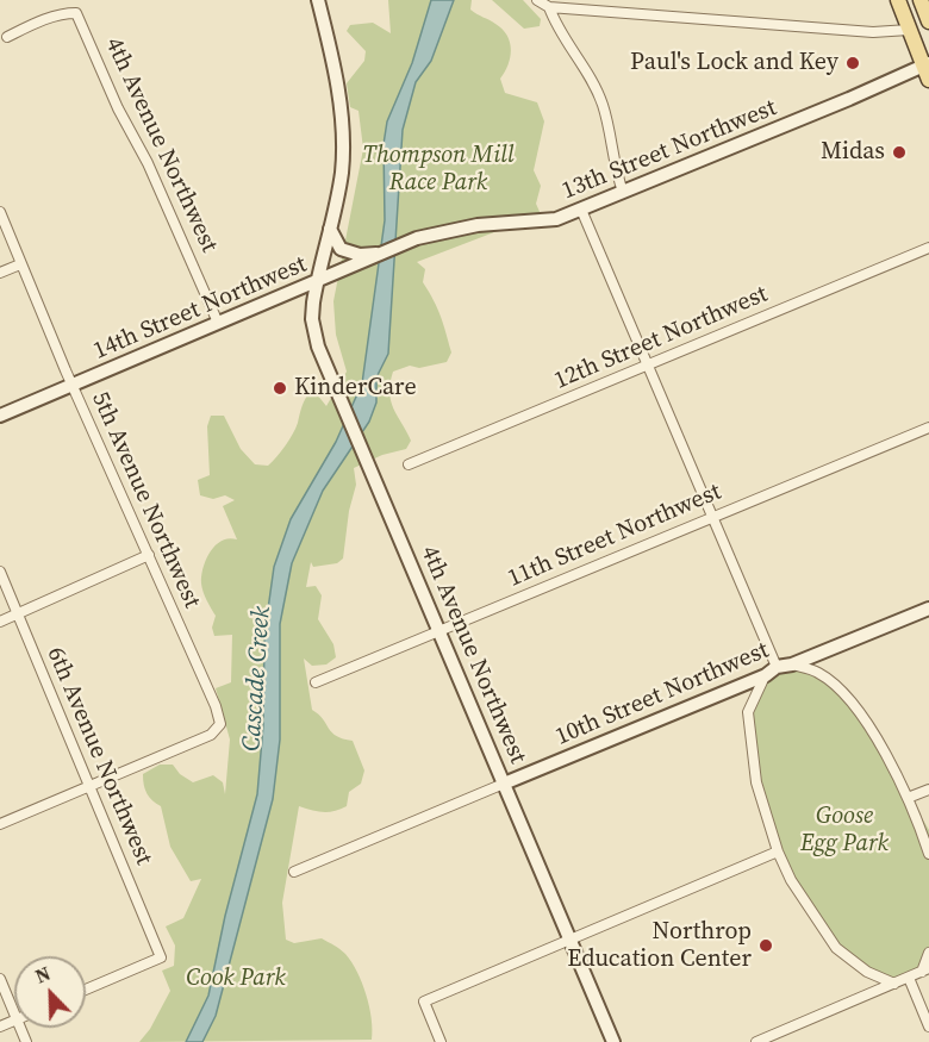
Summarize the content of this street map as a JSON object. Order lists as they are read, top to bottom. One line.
{"streets":{"street":["4th Avenue Northwest","13th Street Northwest","14th Street Northwest","12th Street Northwest","5th Avenue Northwest","11th Street Northwest","10th Street Northwest","6th Avenue Northwest"]},"crossings":[["4th Avenue Northwest","14th Street Northwest"],["4th Avenue Northwest","11th Street Northwest"],["4th Avenue Northwest","10th Street Northwest"],["13th Street Northwest","14th Street Northwest"],["14th Street Northwest","5th Avenue Northwest"],["5th Avenue Northwest","6th Avenue Northwest"]],"water":["Cascade Creek"],"parks":["Thompson Mill Race Park","Goose Egg Park","Cook Park"],"places":["Paul's Lock and Key","Midas","KinderCare","Northrop Education Center"],"north":"top left"}
